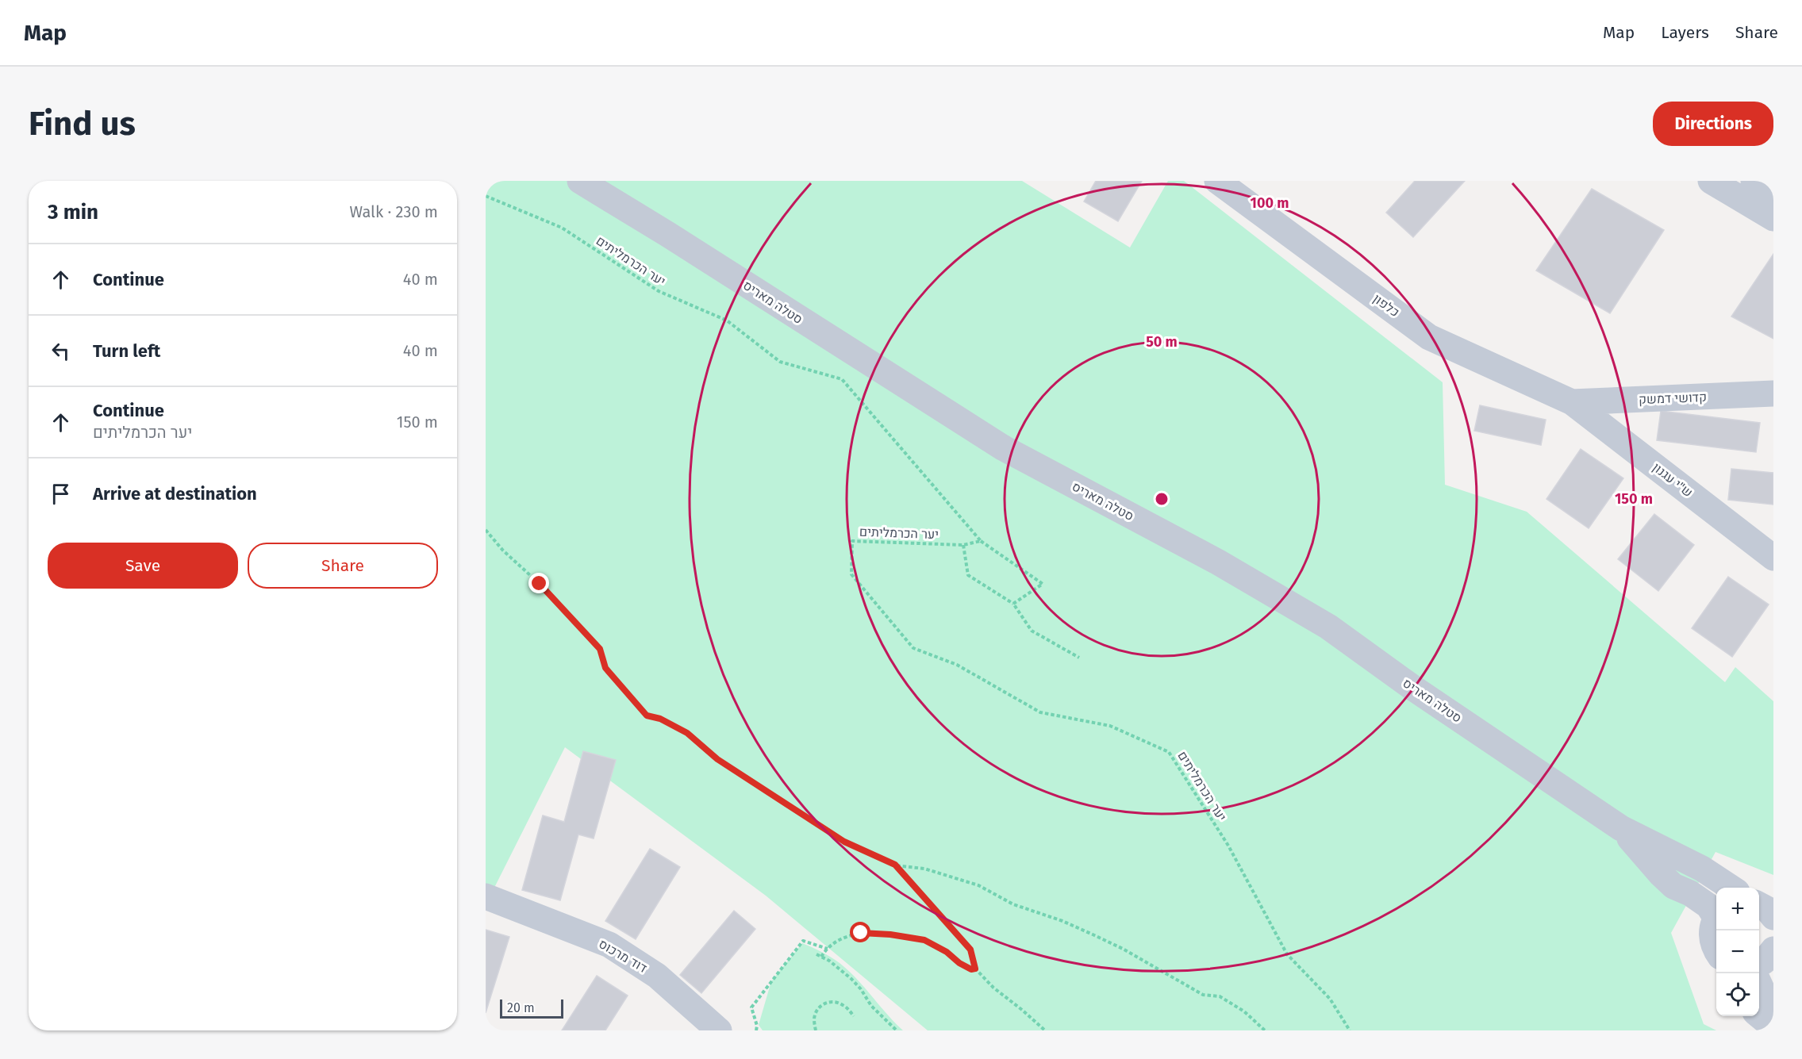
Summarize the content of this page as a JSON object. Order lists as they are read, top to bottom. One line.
{"streets":{"street":["סטלה מאריס","כלפון","קדושי דמשק","ש\"י עגנון","דוד מרכוס"],"path":["יער הכרמליתים"]},"crossings":[["כלפון","קדושי דמשק"],["כלפון","ש\"י עגנון"],["קדושי דמשק","ש\"י עגנון"]],"scale_bar":"20 m","page":{"header":"Map","nav":["Map","Layers","Share"],"buttons":["Directions",["Save","Share"]],"title":"Find us","heading":["3 min","Walk · 230 m"],"list":[["Continue","40 m"],["Turn left","40 m"],["Continue","יער הכרמליתים","150 m"],"Arrive at destination"],"map_buttons":["+","−"],"scale":"20 m"},"rings":["100 m","50 m","150 m"]}
